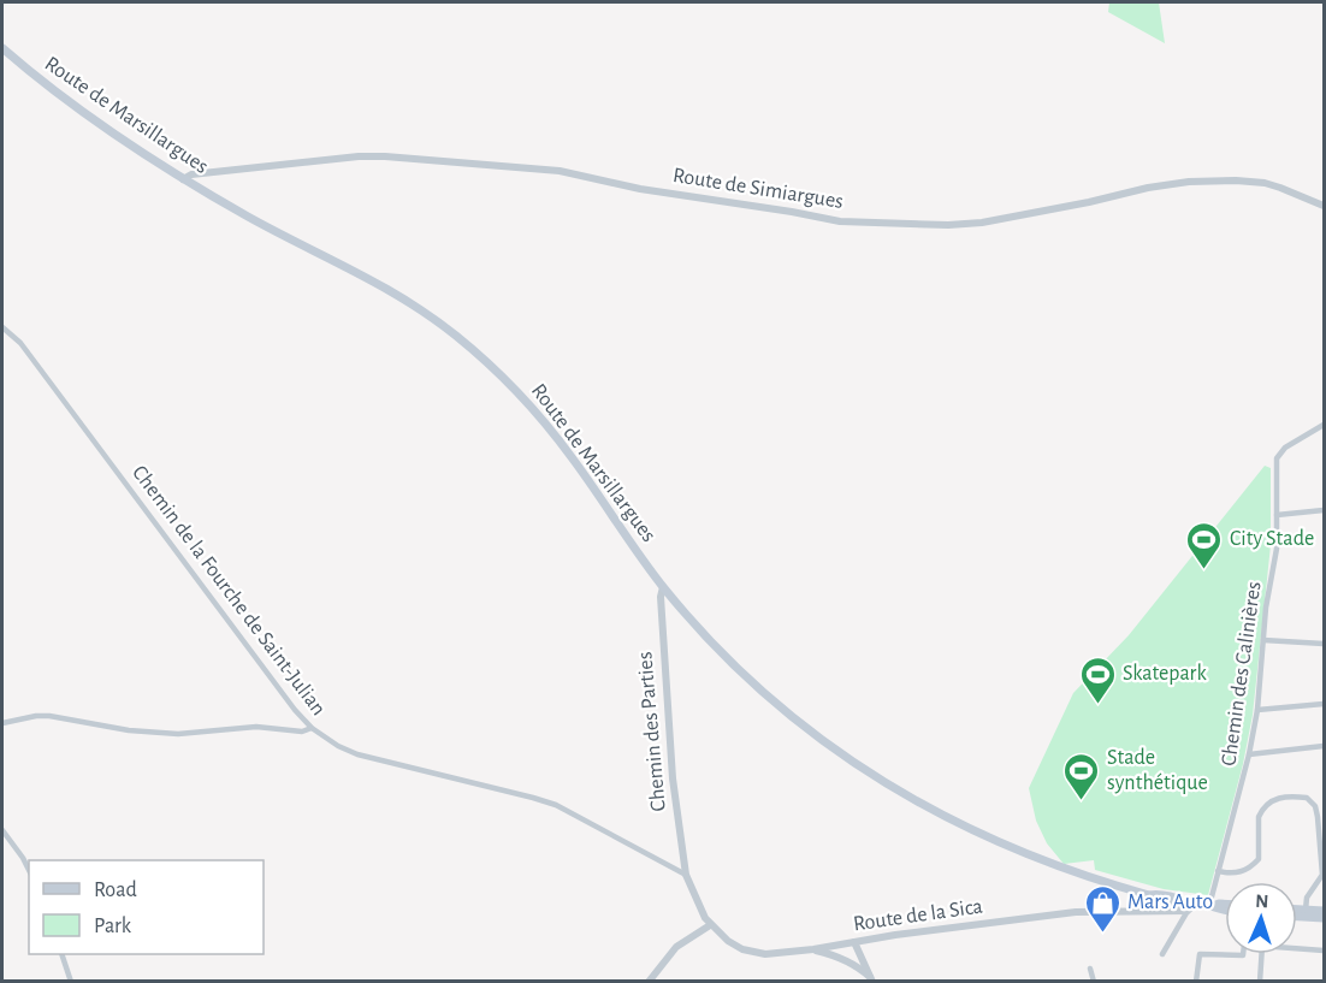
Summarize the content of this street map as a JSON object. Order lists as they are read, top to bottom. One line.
{"streets":{"main road":["Route de Marsillargues"],"street":["Route de Simiargues","Chemin de la Fourche de Saint-Julian","Chemin des Calinières","Chemin des Parties","Route de la Sica"]},"crossings":[["Route de Marsillargues","Route de Simiargues"],["Route de Marsillargues","Chemin des Calinières"],["Route de Marsillargues","Chemin des Parties"],["Route de Marsillargues","Route de la Sica"],["Chemin de la Fourche de Saint-Julian","Chemin des Parties"],["Chemin de la Fourche de Saint-Julian","Route de la Sica"],["Chemin des Parties","Route de la Sica"]],"places":{"sports":["City Stade","Skatepark","Stade synthétique"],"shop":["Mars Auto"]},"legend":["Road","Park"],"north":"top"}
